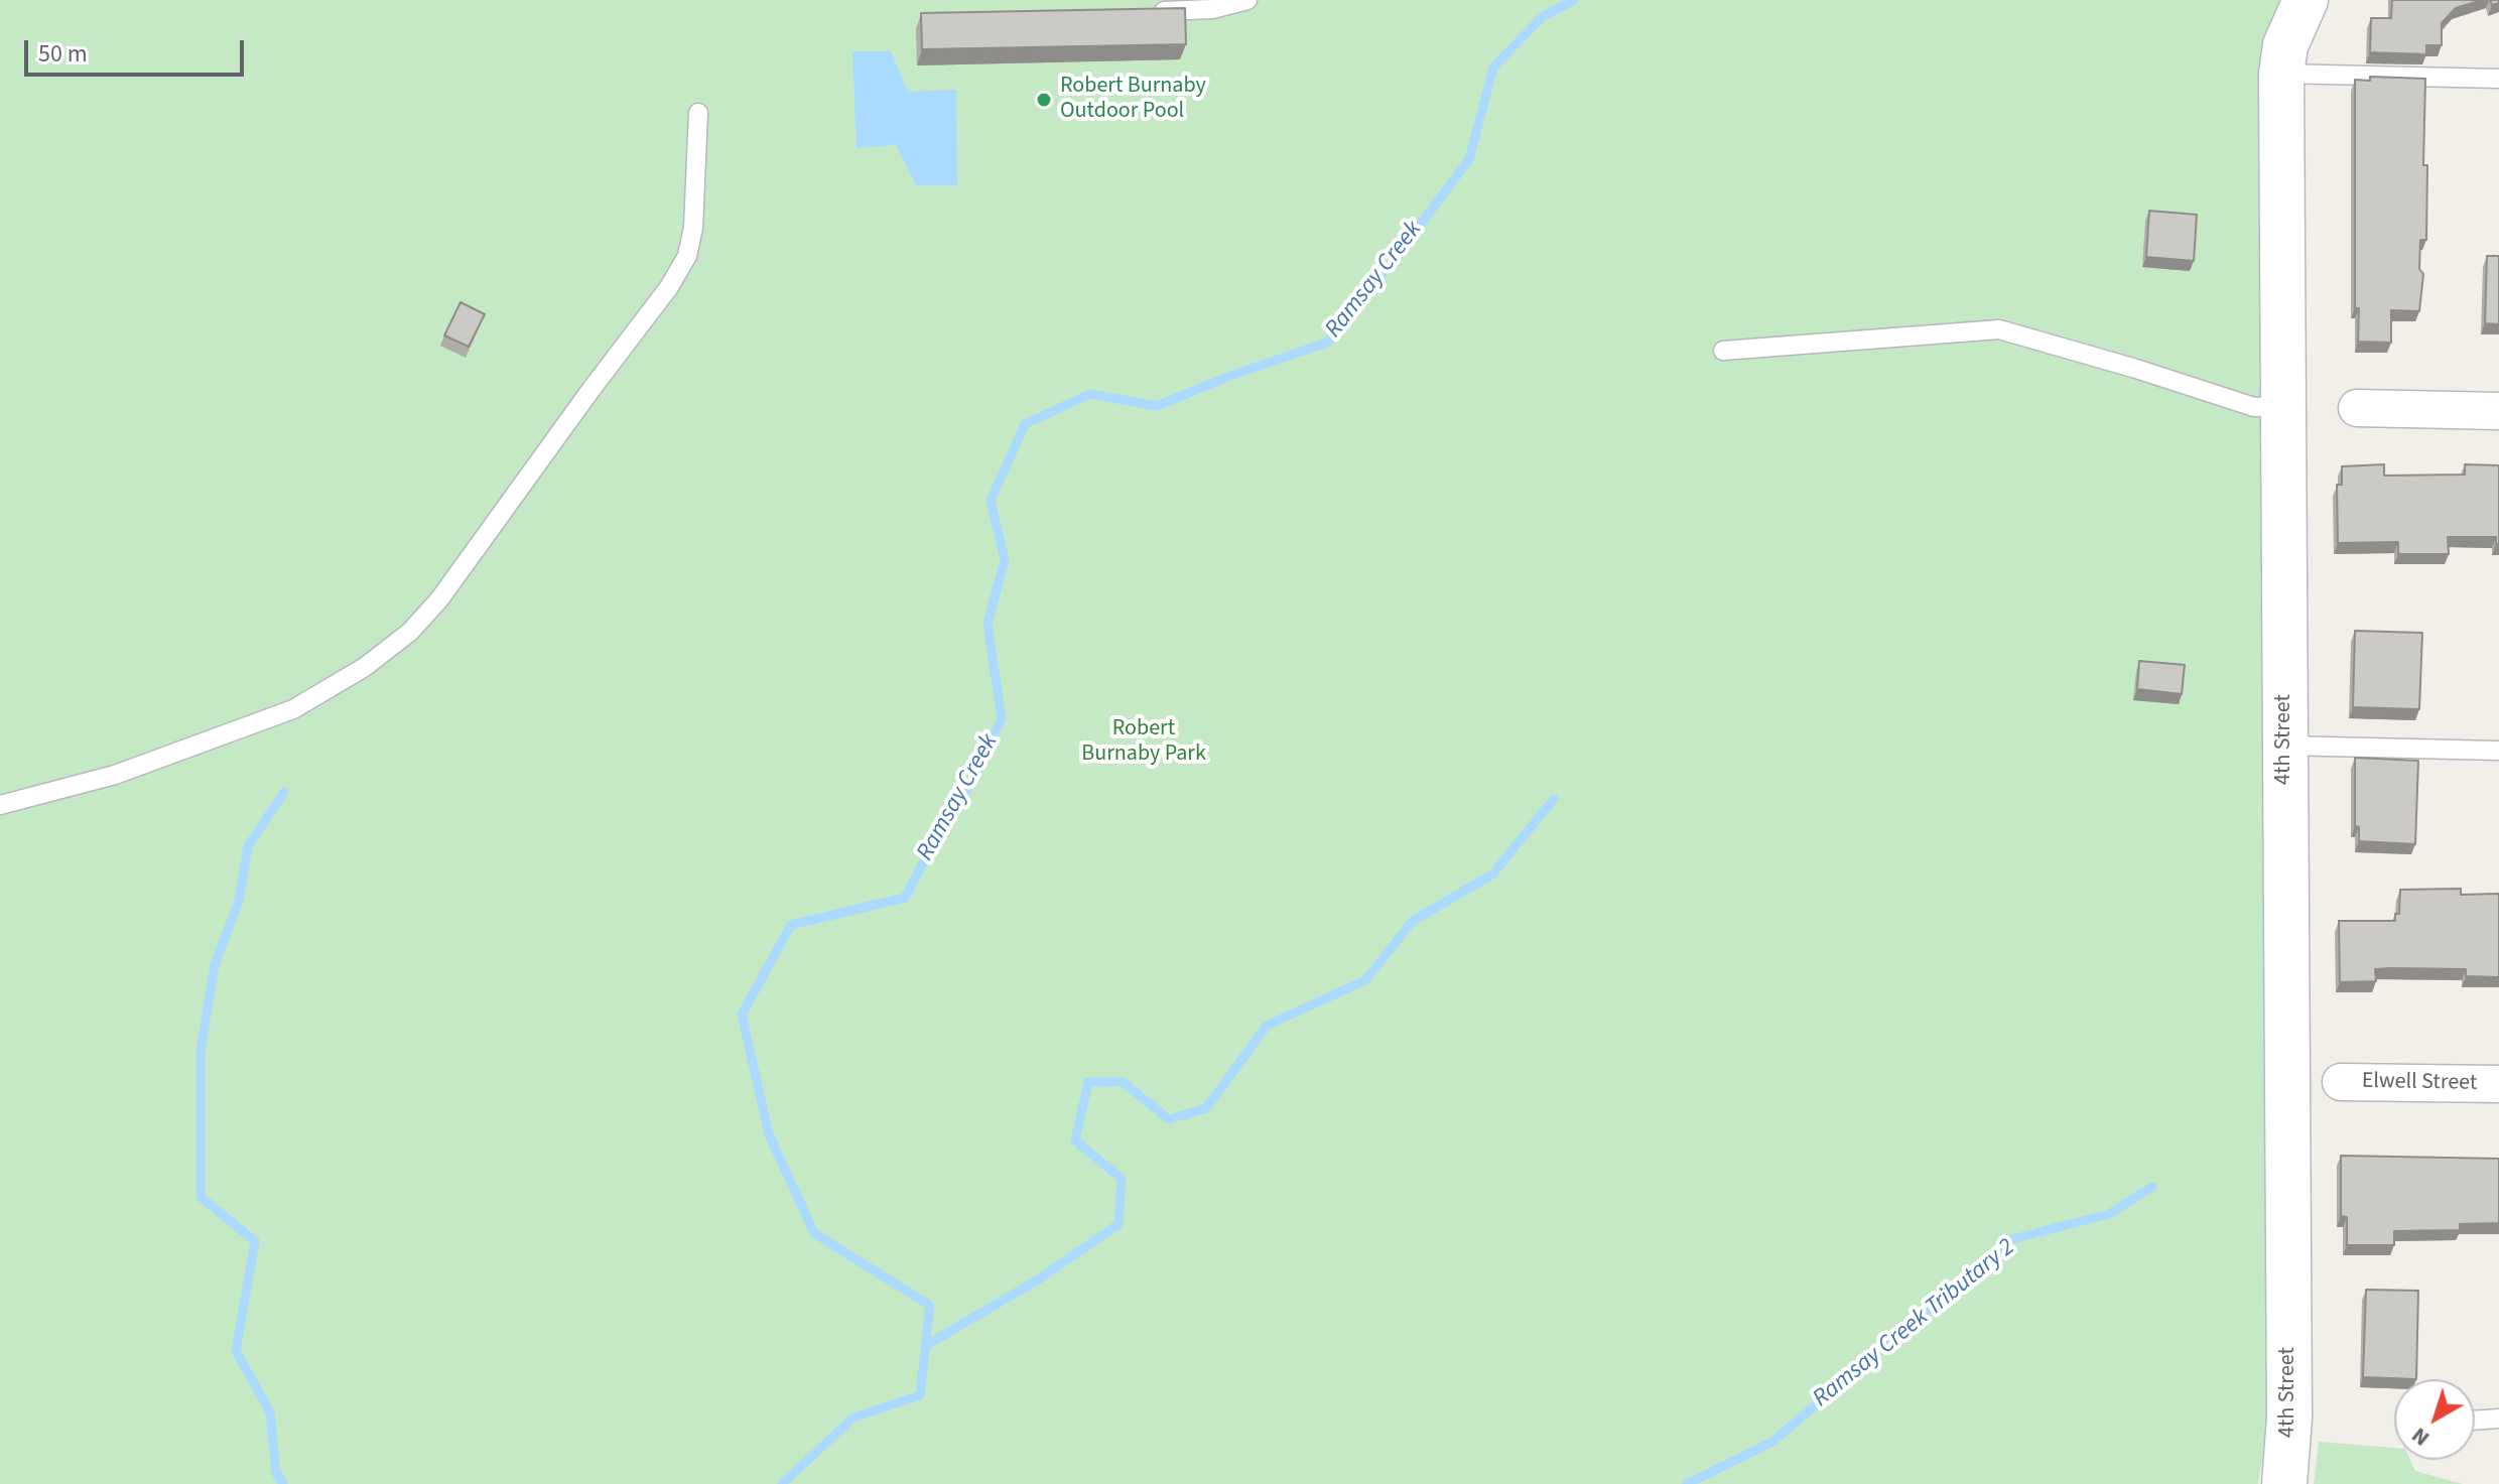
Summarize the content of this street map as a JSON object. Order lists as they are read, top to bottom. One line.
{"streets":{"street":["4th Street","Elwell Street"]},"water":["Ramsay Creek","Ramsay Creek Tributary 2"],"parks":["Robert Burnaby Park"],"places":["Robert Burnaby Outdoor Pool"],"scale_bar":"50 m","north":"bottom left"}
